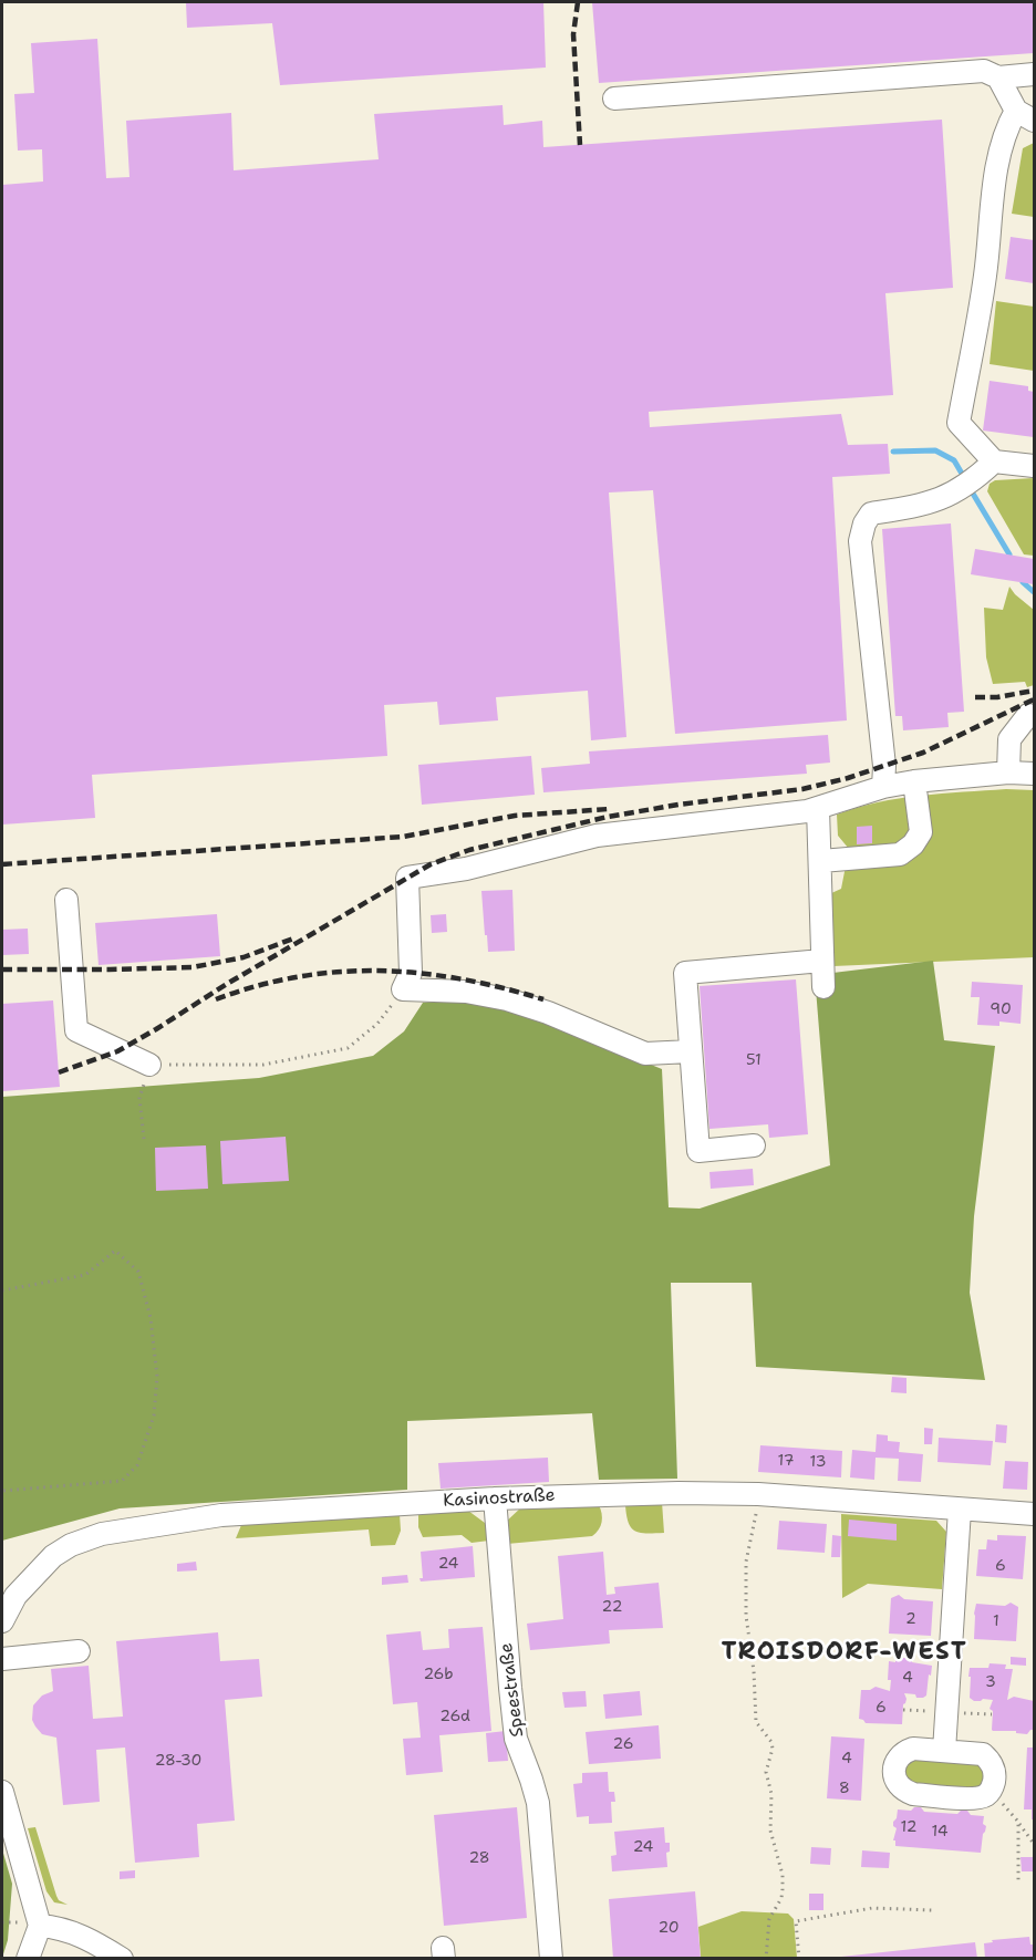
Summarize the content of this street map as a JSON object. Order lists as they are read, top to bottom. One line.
{"streets":{"street":["Kasinostraße","Speestraße"]},"crossings":[["Kasinostraße","Speestraße"]],"districts":["TROISDORF-WEST"],"house_numbers":["90","51","17","13","24","6","22","2","1","26b","4","3","6","26d","26","4","28-30","8","12","14","24","28","20"]}
